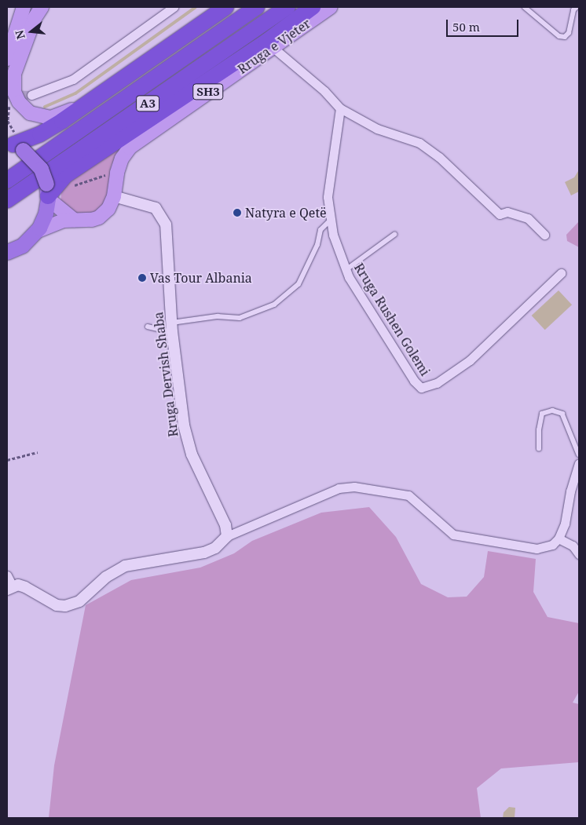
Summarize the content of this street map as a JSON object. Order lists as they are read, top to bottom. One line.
{"streets":{"highway":["A3"],"main road":["Rruga e Vjeter","SH3"],"street":["Rruga Rushen Golemi","Rruga Dervish Shaba"]},"crossings":[["Rruga e Vjeter","Rruga Dervish Shaba"]],"places":["Natyra e Qetë","Vas Tour Albania"],"scale_bar":"50 m","north":"left"}
